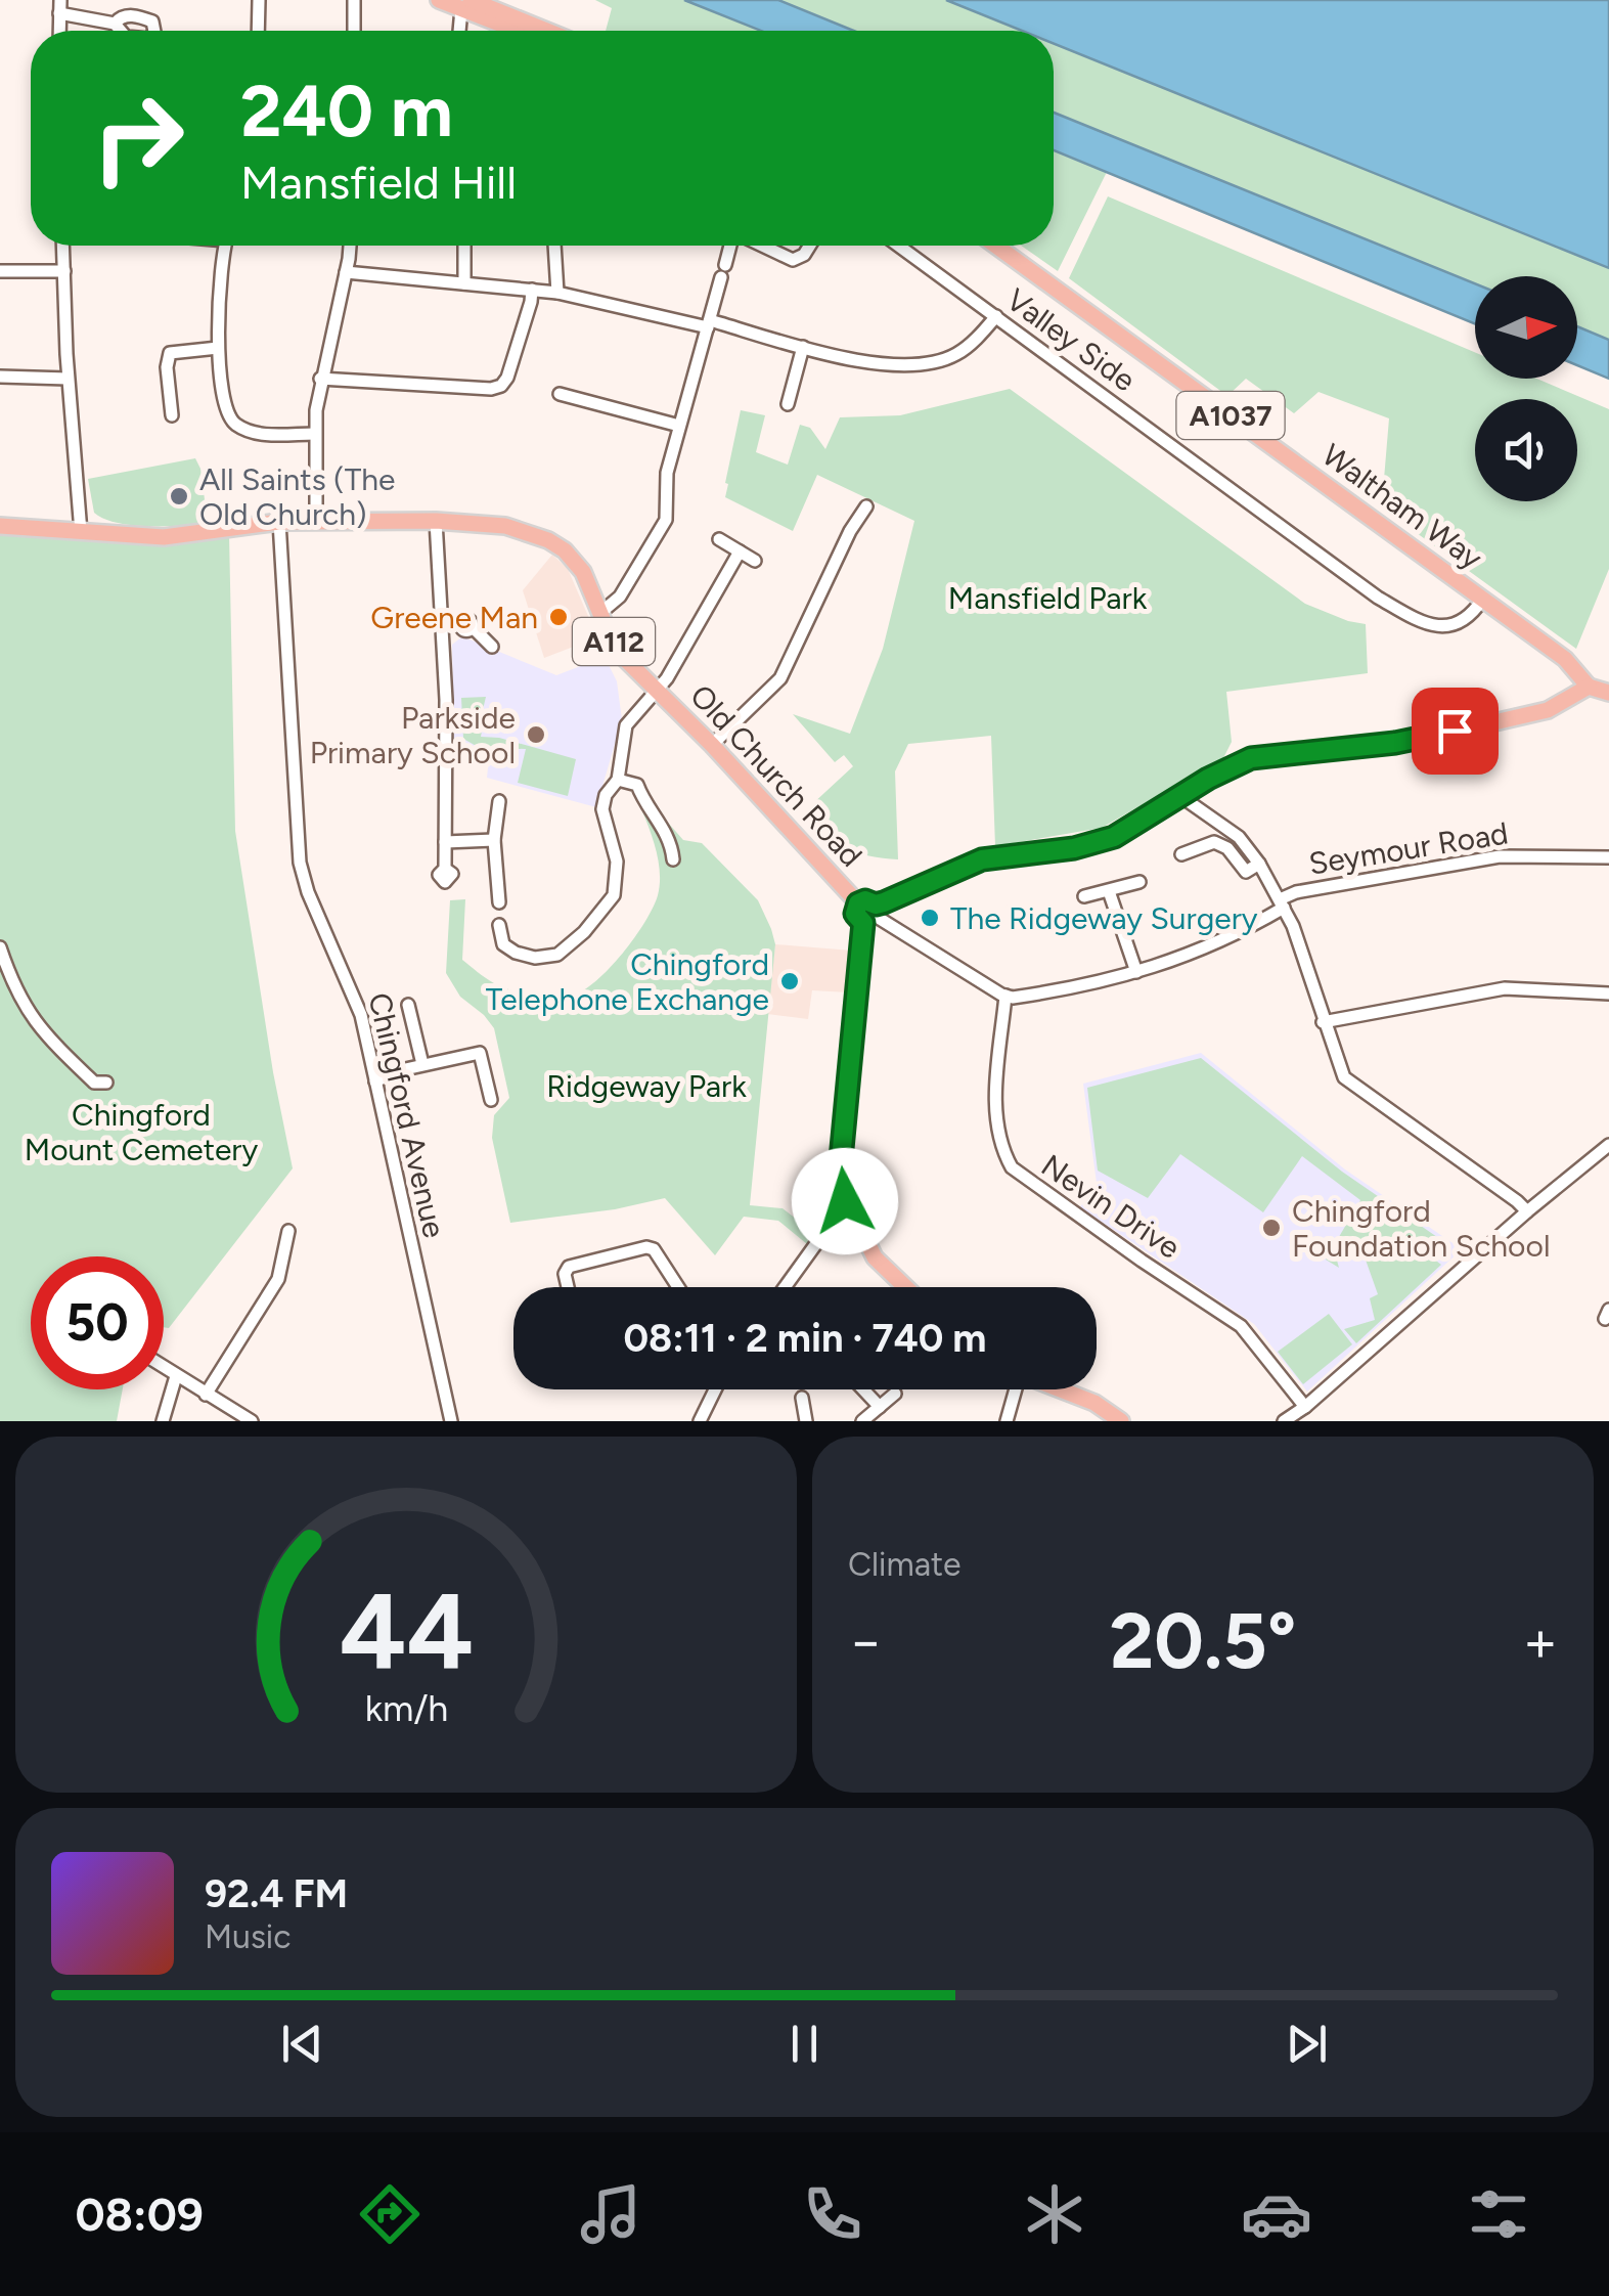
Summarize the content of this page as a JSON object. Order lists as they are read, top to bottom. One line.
{"streets":{"main road":["A1037","Waltham Way","A112","Old Church Road"],"street":["Valley Side","Seymour Road","Chingford Avenue","Nevin Drive"]},"crossings":[["Valley Side","Waltham Way"],["Old Church Road","Chingford Avenue"],["Seymour Road","Nevin Drive"]],"parks":["Mansfield Park","Ridgeway Park","Chingford Mount Cemetery"],"places":["All Saints (The Old Church)","Greene Man","Parkside Primary School","The Ridgeway Surgery","Chingford Telephone Exchange","Chingford Foundation School"],"north":"right","page":{"turn":["240 m","Mansfield Hill"],"limit":"50","trip":"08:11 · 2 min · 740 m","tile":"Climate","heat":["−","20.5°","+"],"song":["92.4 FM","Music"],"tabs":"08:09","gauge":["44","km/h"]}}
